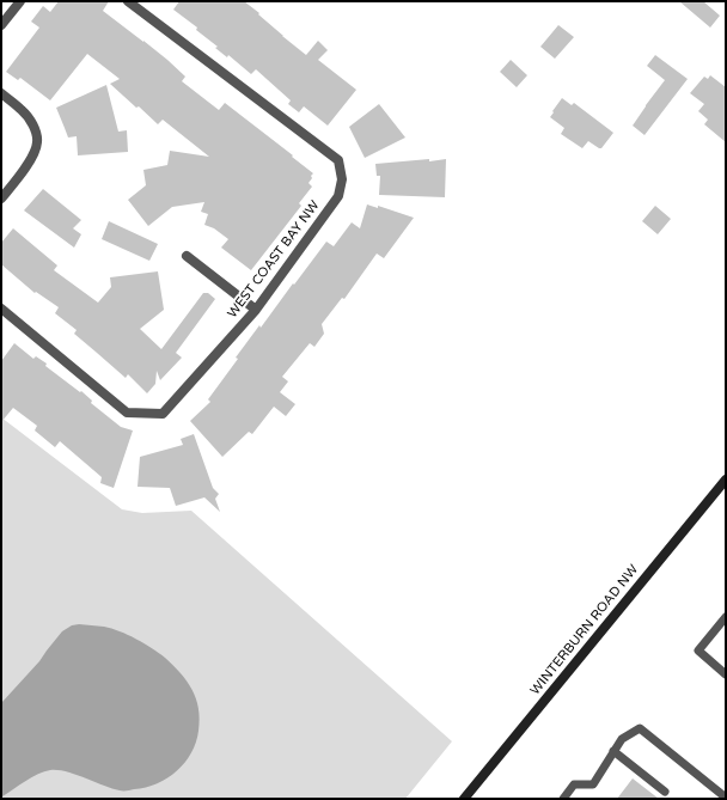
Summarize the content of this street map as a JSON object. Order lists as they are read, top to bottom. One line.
{"streets":{"main road":["WINTERBURN ROAD NW"],"street":["WEST COAST BAY NW"]}}
